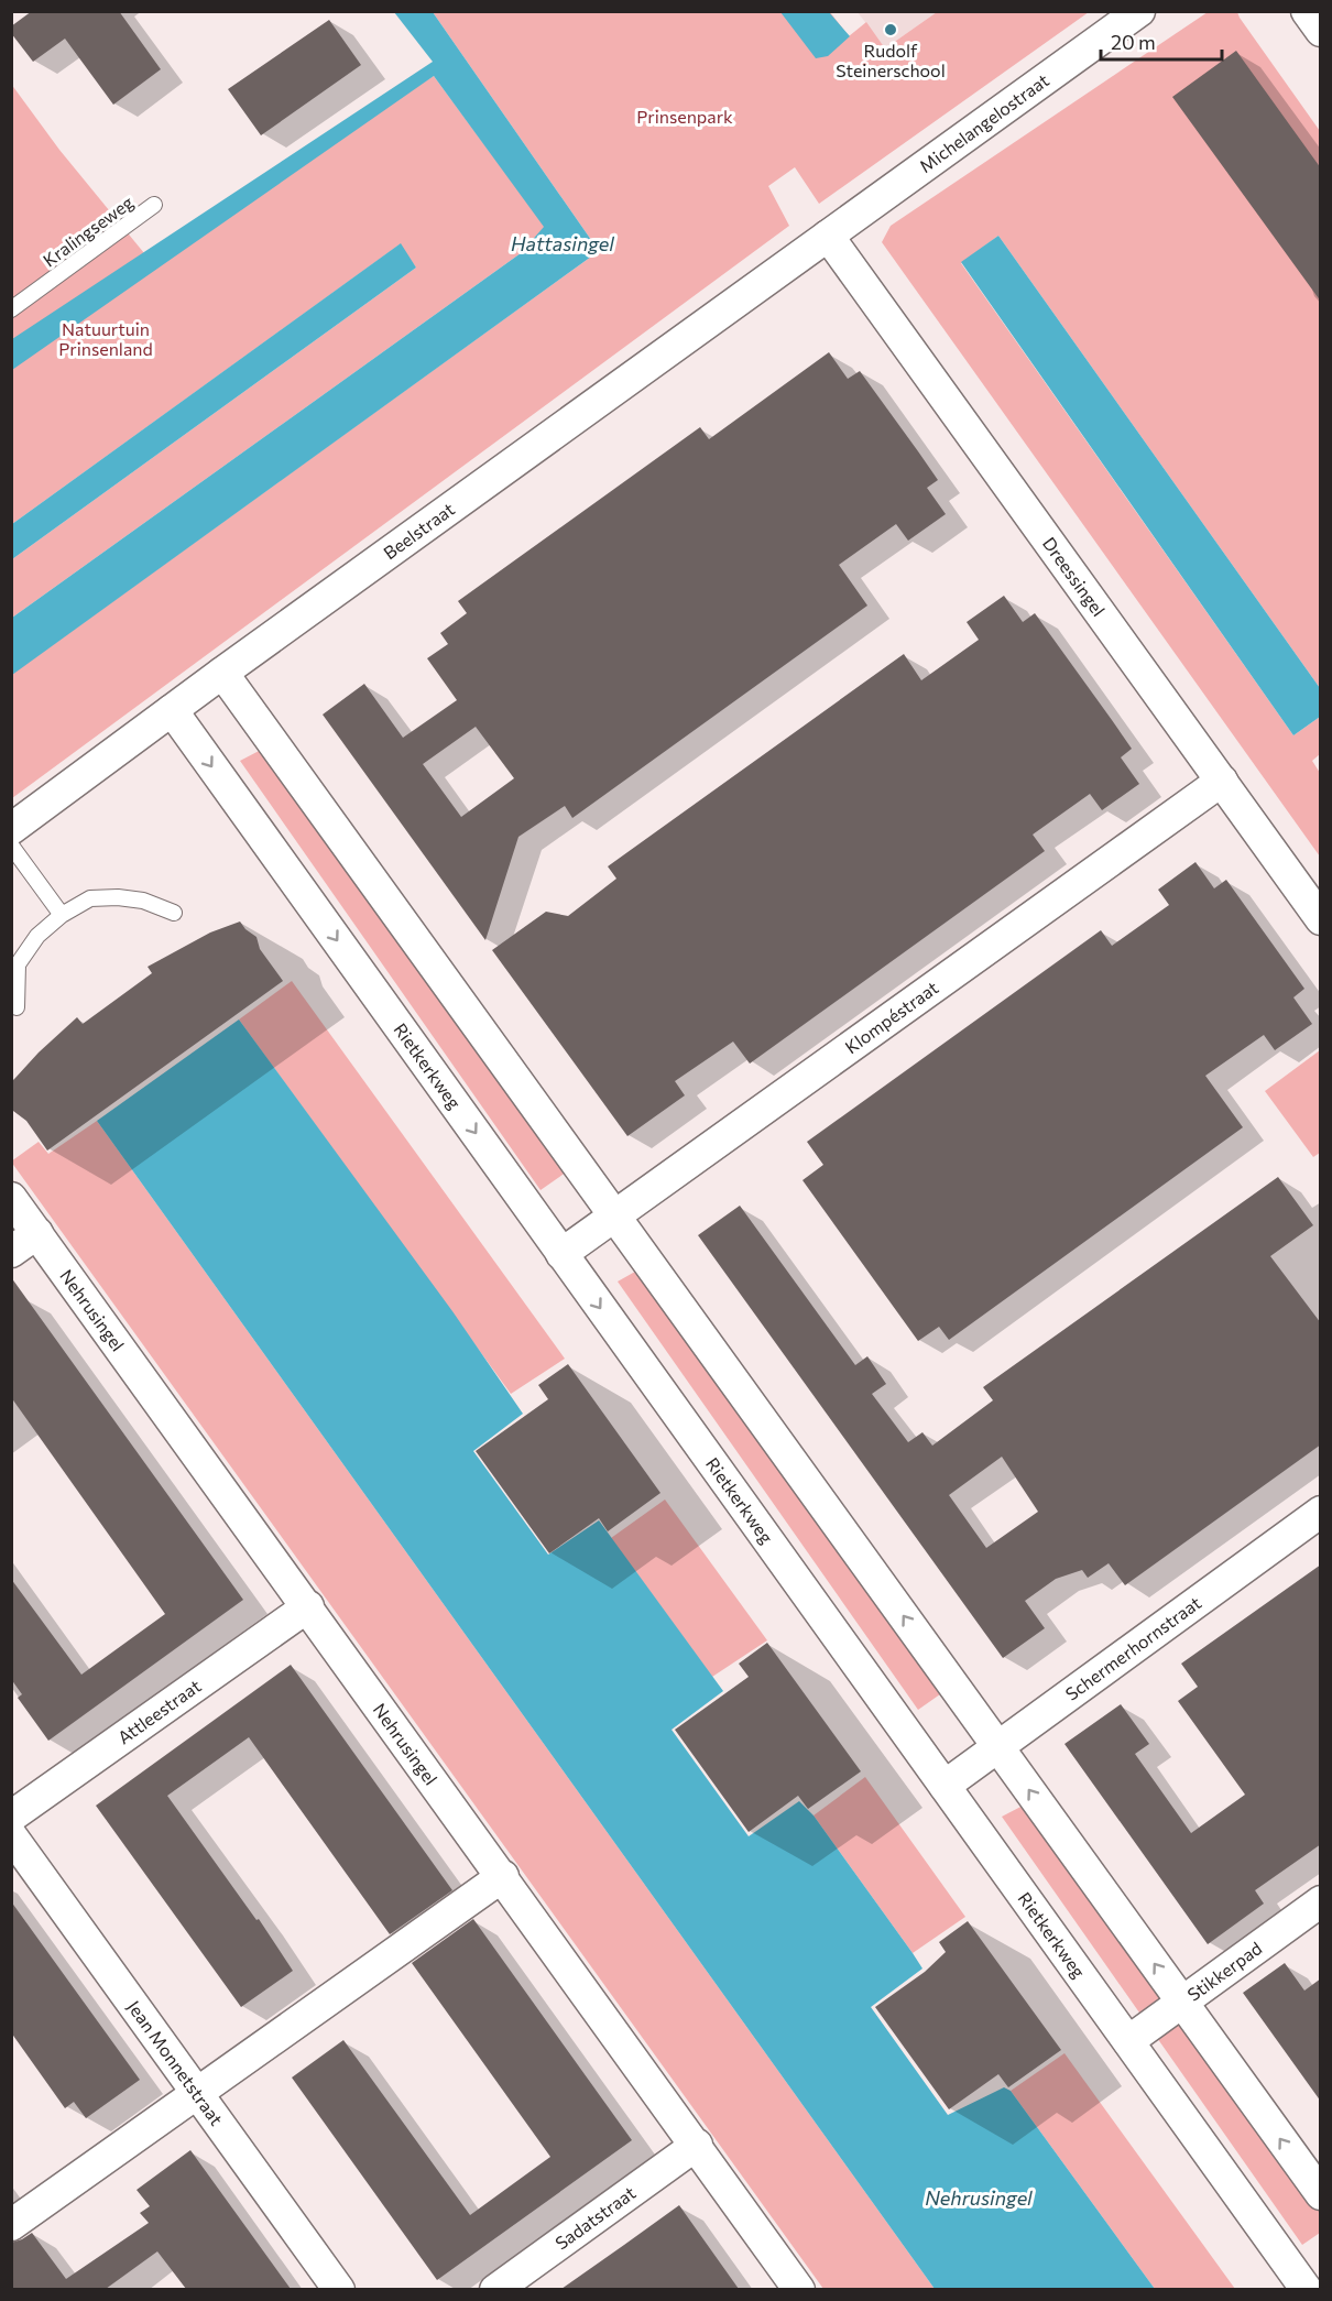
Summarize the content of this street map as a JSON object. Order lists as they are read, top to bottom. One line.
{"streets":{"street":["Michelangelostraat","Beelstraat","Dreessingel","Klompéstraat","Rietkerkweg","Nehrusingel","Schermerhornstraat","Attleestraat","Stikkerpad","Jean Monnetstraat","Sadatstraat"],"lane":["Kralingseweg"]},"crossings":[["Michelangelostraat","Beelstraat"],["Michelangelostraat","Dreessingel"],["Beelstraat","Dreessingel"],["Beelstraat","Rietkerkweg"],["Dreessingel","Klompéstraat"],["Klompéstraat","Rietkerkweg"],["Rietkerkweg","Schermerhornstraat"],["Rietkerkweg","Stikkerpad"],["Nehrusingel","Attleestraat"],["Nehrusingel","Sadatstraat"]],"water":["Hattasingel","Nehrusingel"],"parks":["Prinsenpark","Natuurtuin Prinsenland"],"places":["Rudolf Steinerschool"],"scale_bar":"20 m"}
